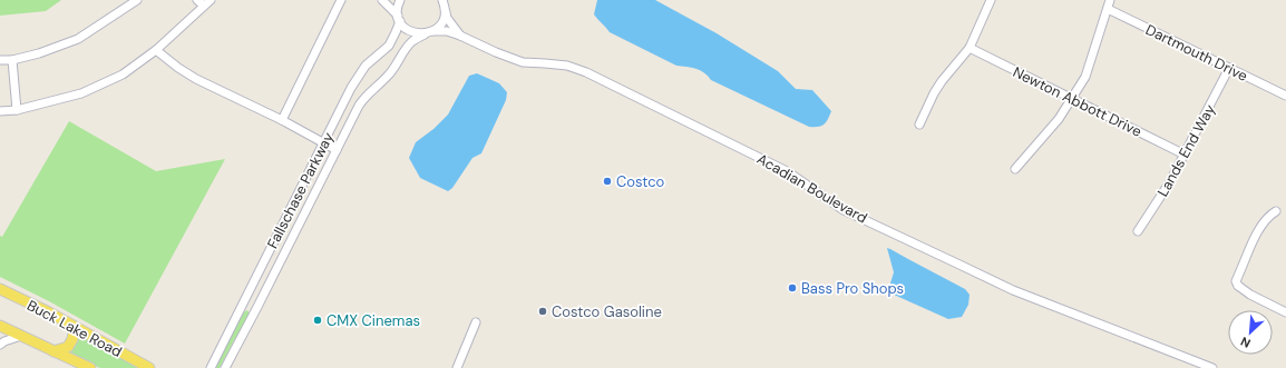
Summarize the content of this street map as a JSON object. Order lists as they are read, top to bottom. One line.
{"streets":{"main road":["Buck Lake Road"],"street":["Dartmouth Drive","Newton Abbott Drive","Lands End Way","Acadian Boulevard","Fallschase Parkway"]},"crossings":[["Dartmouth Drive","Lands End Way"],["Newton Abbott Drive","Lands End Way"],["Acadian Boulevard","Fallschase Parkway"]],"places":["Costco","Bass Pro Shops","Costco Gasoline","CMX Cinemas"],"north":"bottom left"}
